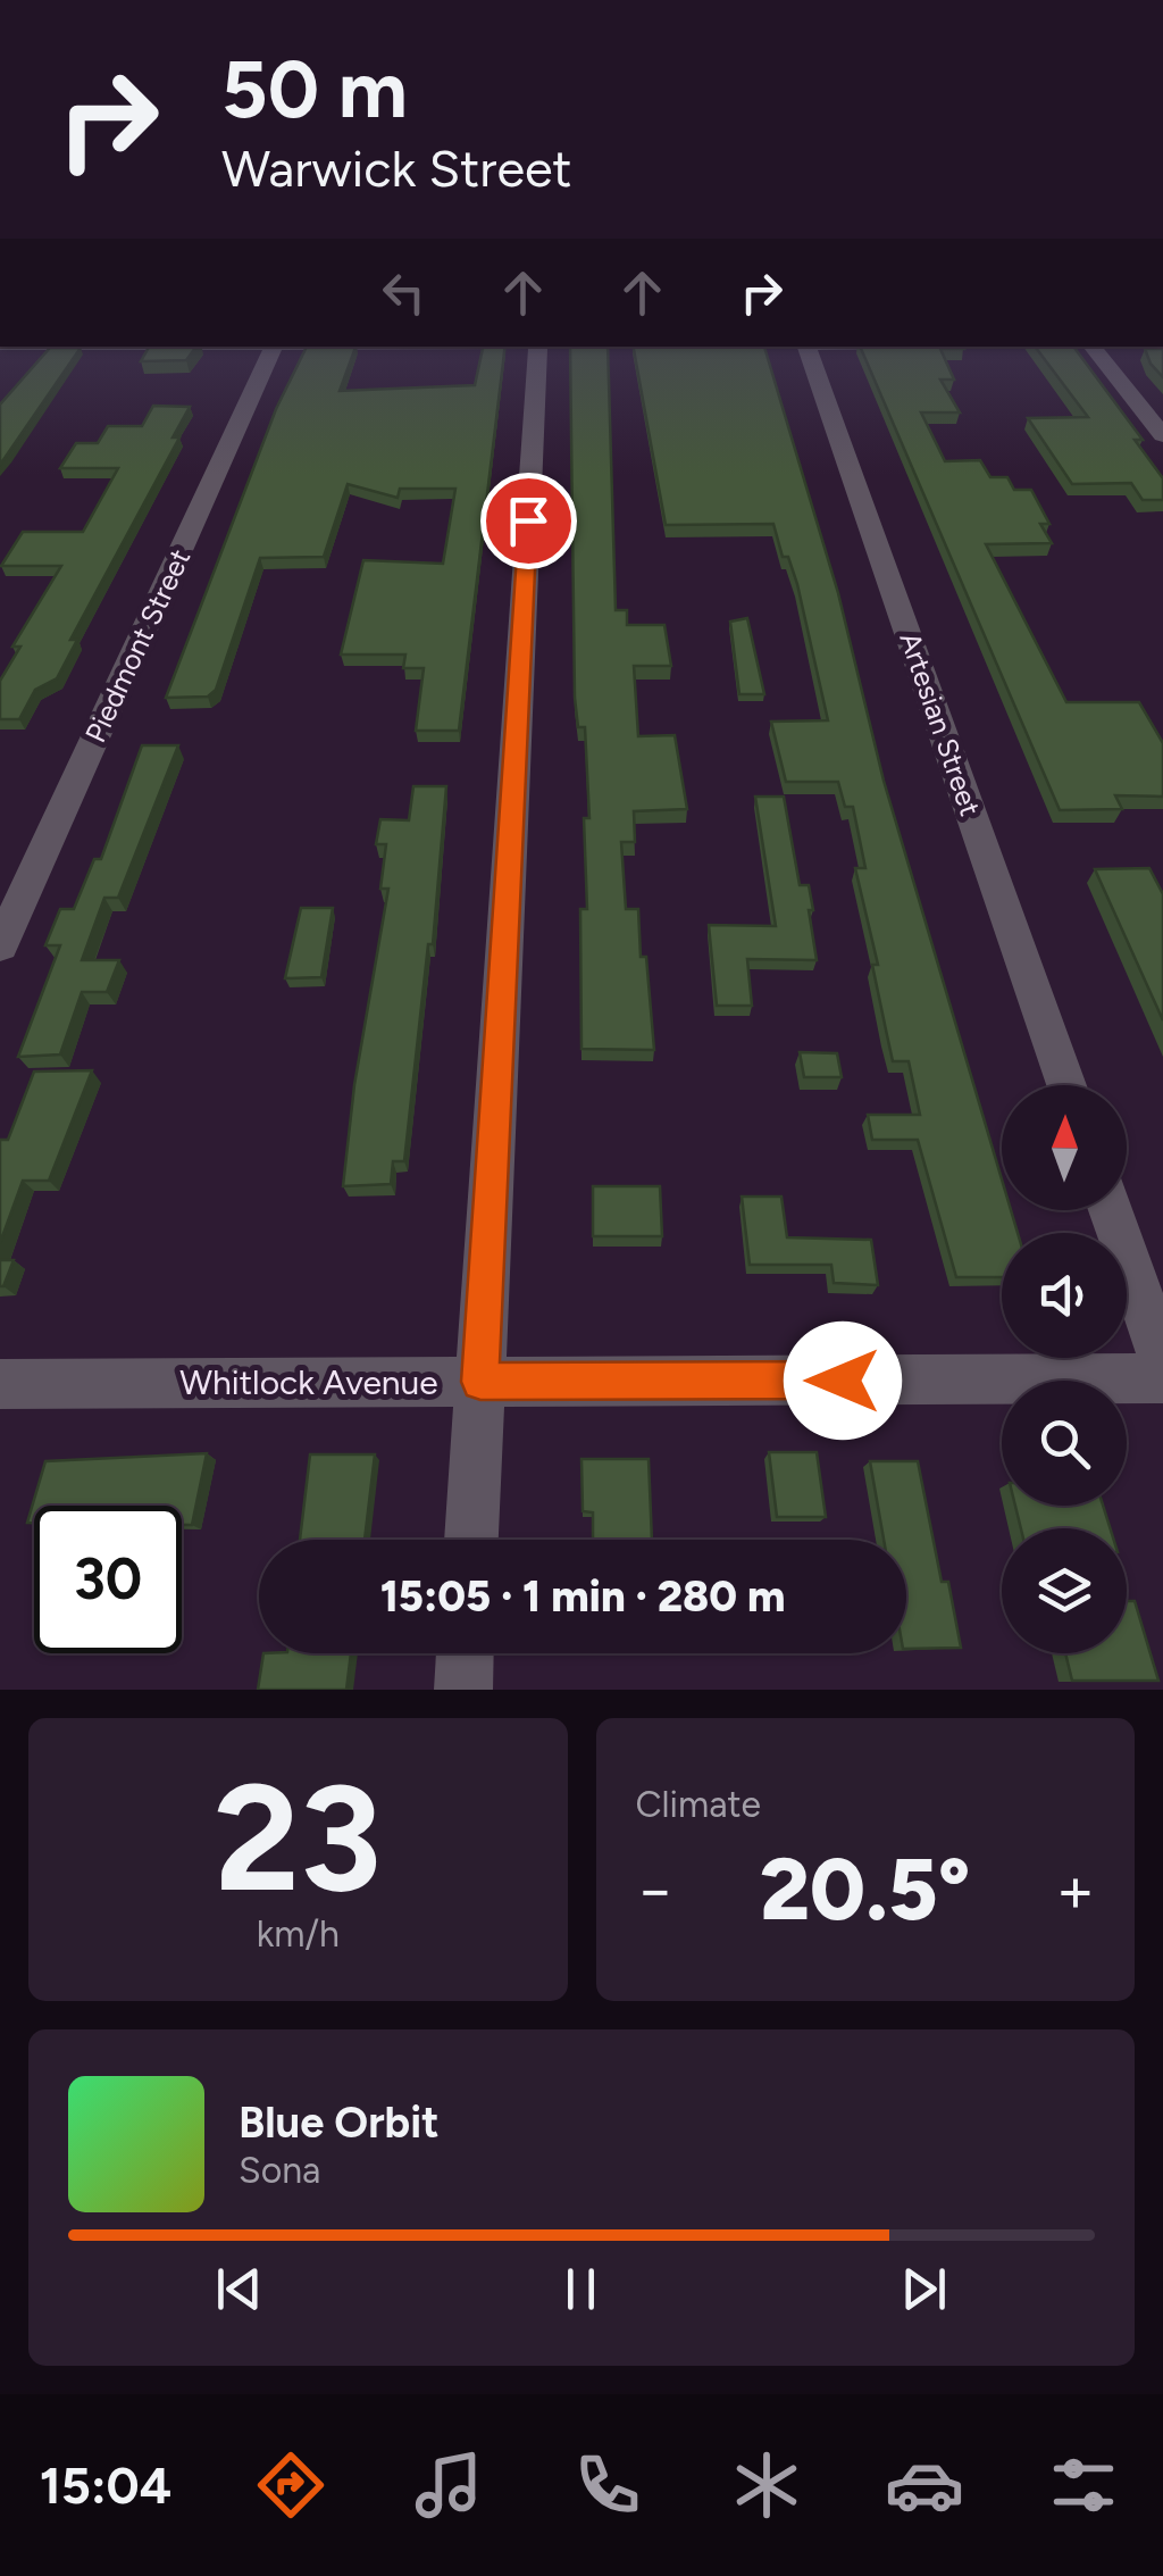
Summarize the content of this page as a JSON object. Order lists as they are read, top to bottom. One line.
{"streets":{"street":["Piedmont Street","Artesian Street","Whitlock Avenue"]},"north":"top","page":{"turn":["50 m","Warwick Street"],"limit":"30","trip":"15:05 · 1 min · 280 m","tile":[["23","km/h"],"Climate"],"heat":["−","20.5°","+"],"song":["Blue Orbit","Sona"],"tabs":"15:04"}}
